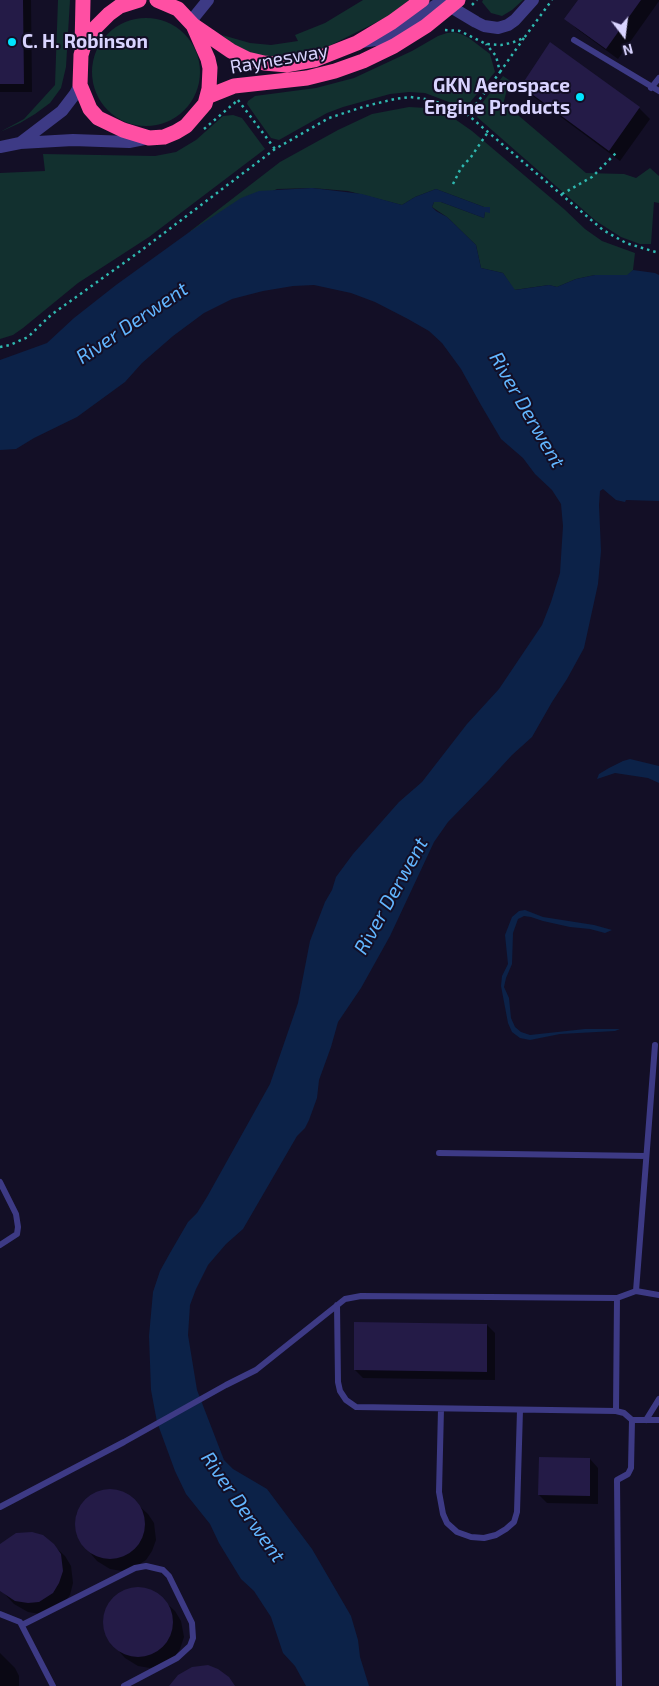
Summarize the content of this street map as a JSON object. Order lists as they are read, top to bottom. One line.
{"streets":{"highway":["Raynesway"]},"water":["River Derwent"],"places":["C. H. Robinson","GKN Aerospace Engine Products"],"north":"bottom"}
